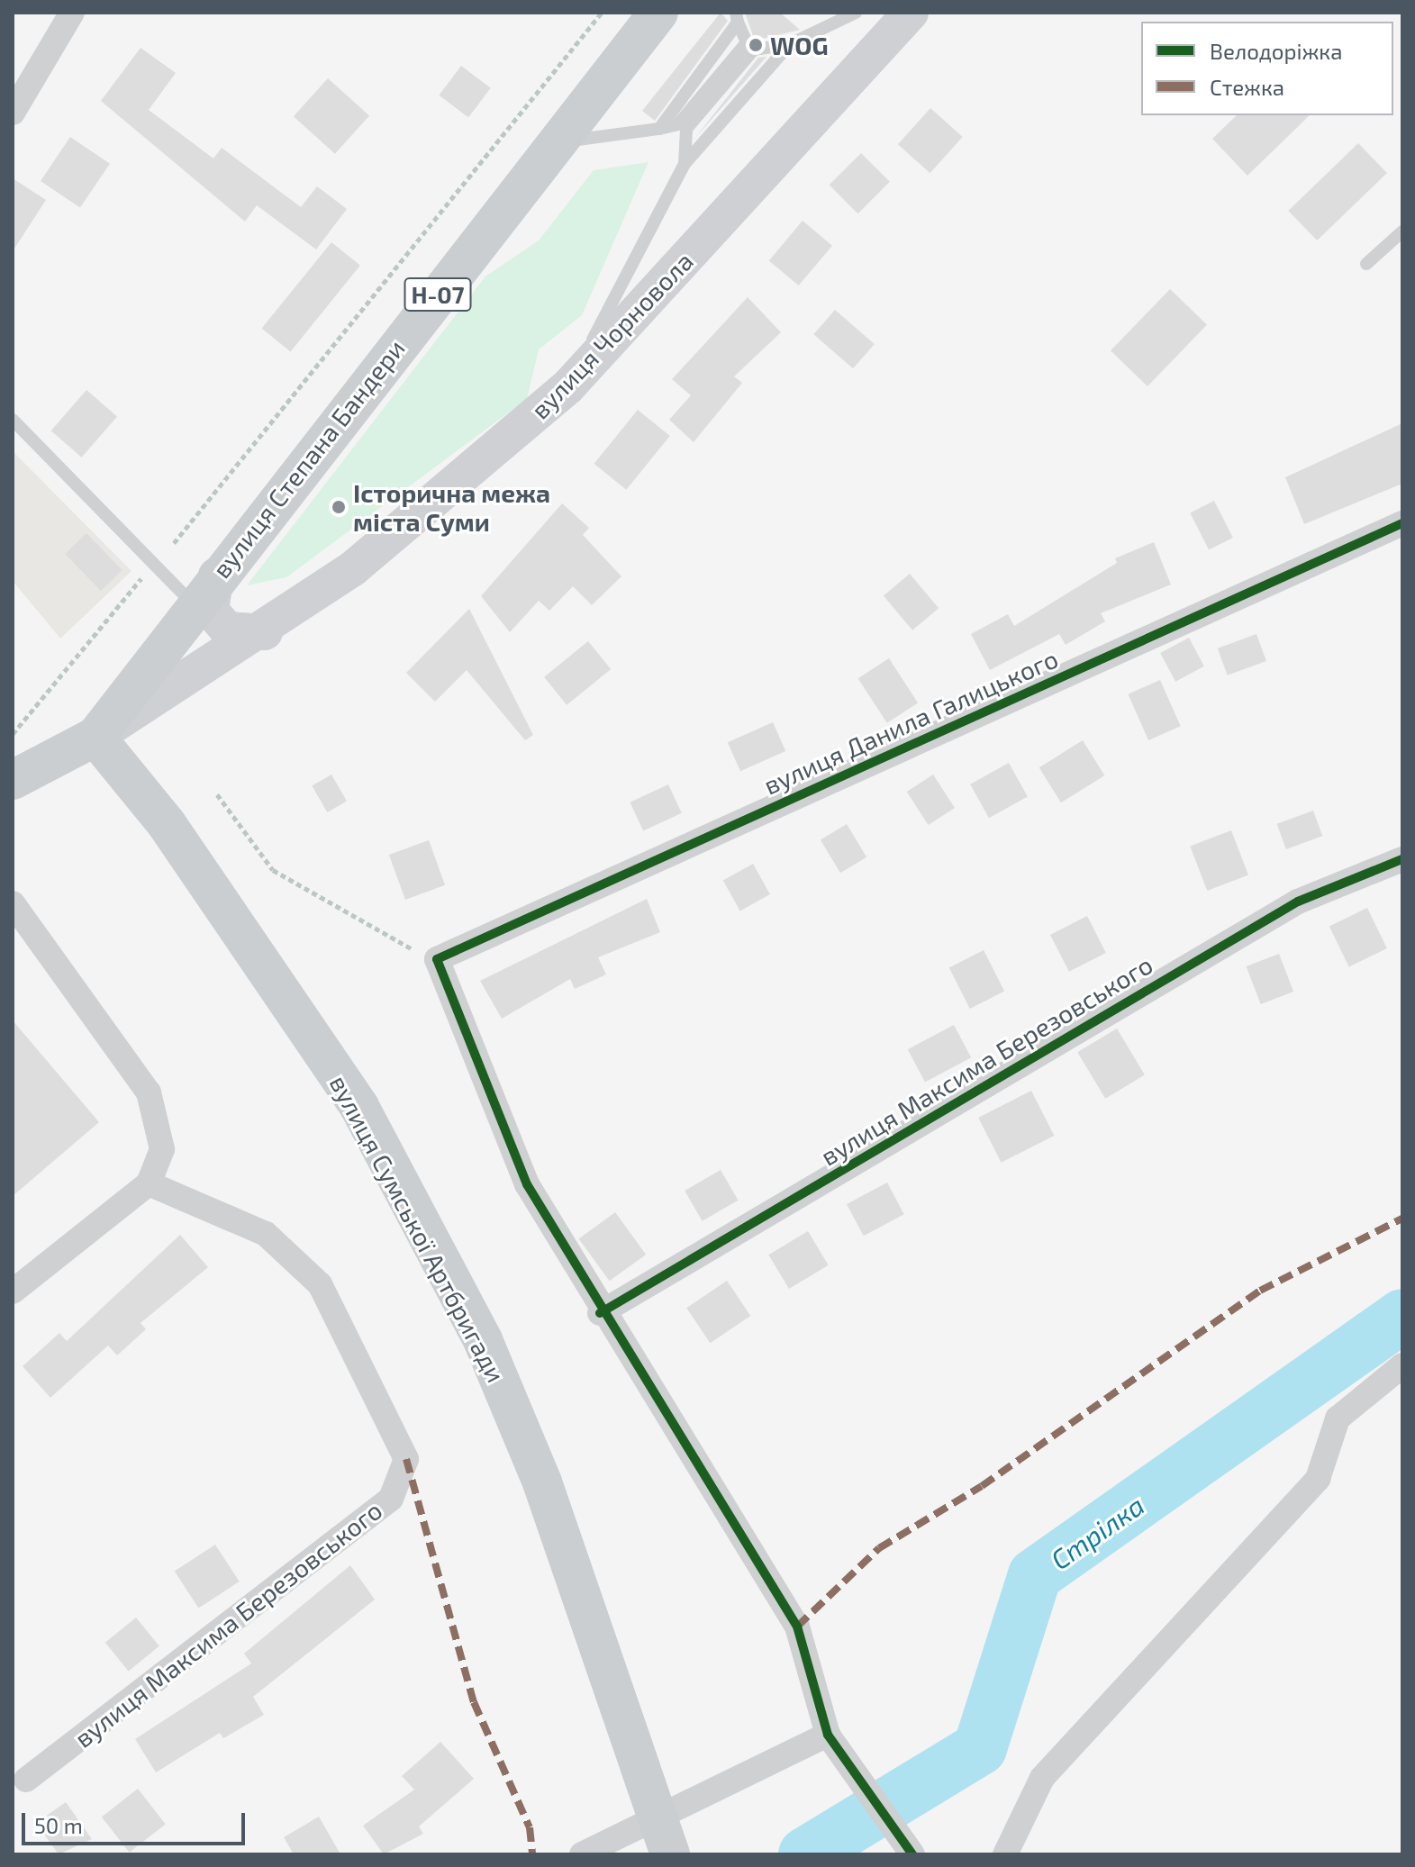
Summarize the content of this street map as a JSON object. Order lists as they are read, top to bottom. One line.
{"streets":{"main road":["Н-07","вулиця Чорновола","вулиця Степана Бандери","вулиця Сумської Артбригади"],"street":["вулиця Данила Галицького","вулиця Максима Березовського"]},"crossings":[["Н-07","вулиця Чорновола"],["Н-07","вулиця Степана Бандери"],["Н-07","вулиця Сумської Артбригади"],["вулиця Чорновола","вулиця Степана Бандери"],["вулиця Чорновола","вулиця Сумської Артбригади"],["вулиця Степана Бандери","вулиця Сумської Артбригади"]],"water":["Стрілка"],"places":["WOG","Історична межа міста Суми"],"legend":["Велодоріжка","Стежка"],"scale_bar":"50 m"}
